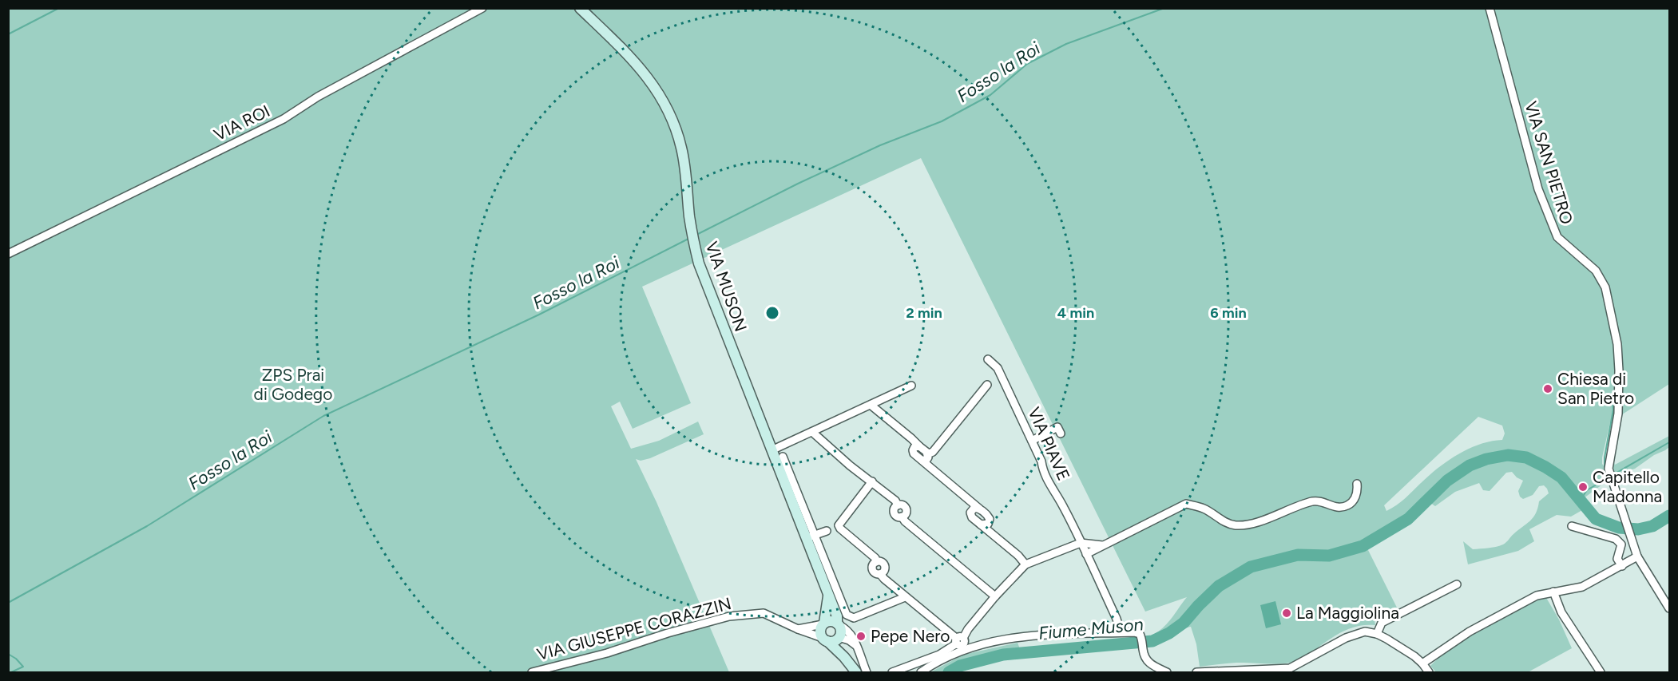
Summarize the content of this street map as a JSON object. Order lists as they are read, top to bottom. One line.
{"streets":{"main road":["VIA MUSON"],"street":["VIA ROI","VIA SAN PIETRO","VIA PIAVE","VIA GIUSEPPE CORAZZIN"]},"crossings":[["VIA MUSON","VIA GIUSEPPE CORAZZIN"]],"water":["Fosso la Roi","Fiume Muson"],"parks":["ZPS Prai di Godego"],"places":["Chiesa di San Pietro","Capitello Madonna","La Maggiolina","Pepe Nero"],"rings":["2 min","4 min","6 min"]}
